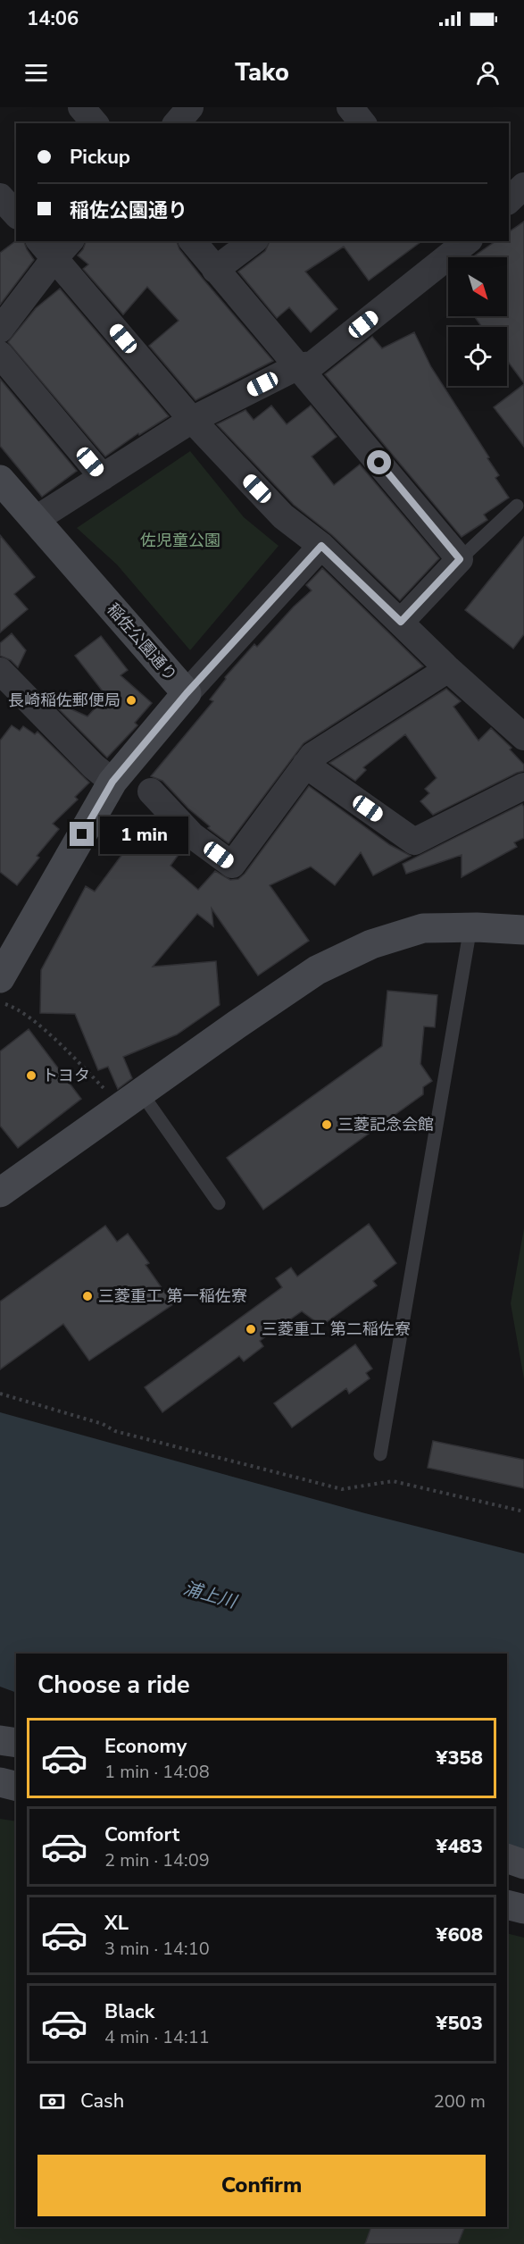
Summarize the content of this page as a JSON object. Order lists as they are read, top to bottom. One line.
{"streets":{"street":["稲佐公園通り"]},"water":["浦上川"],"parks":["佐児童公園"],"places":["長崎稲佐郵便局","トヨタ","三菱記念会館","三菱重工 第一稲佐寮","三菱重工 第二稲佐寮"],"north":"bottom right","page":{"status":"14:06","header":"Tako","banner":["Pickup","稲佐公園通り"],"bubble":"1 min","heading":"Choose a ride","list":[{"name":"Economy","note":"1 min · 14:08","value":"¥358"},{"name":"Comfort","note":"2 min · 14:09","value":"¥483"},{"name":"XL","note":"3 min · 14:10","value":"¥608"},{"name":"Black","note":"4 min · 14:11","value":"¥503"}],"pay":["Cash","200 m"],"buttons":"Confirm"}}
